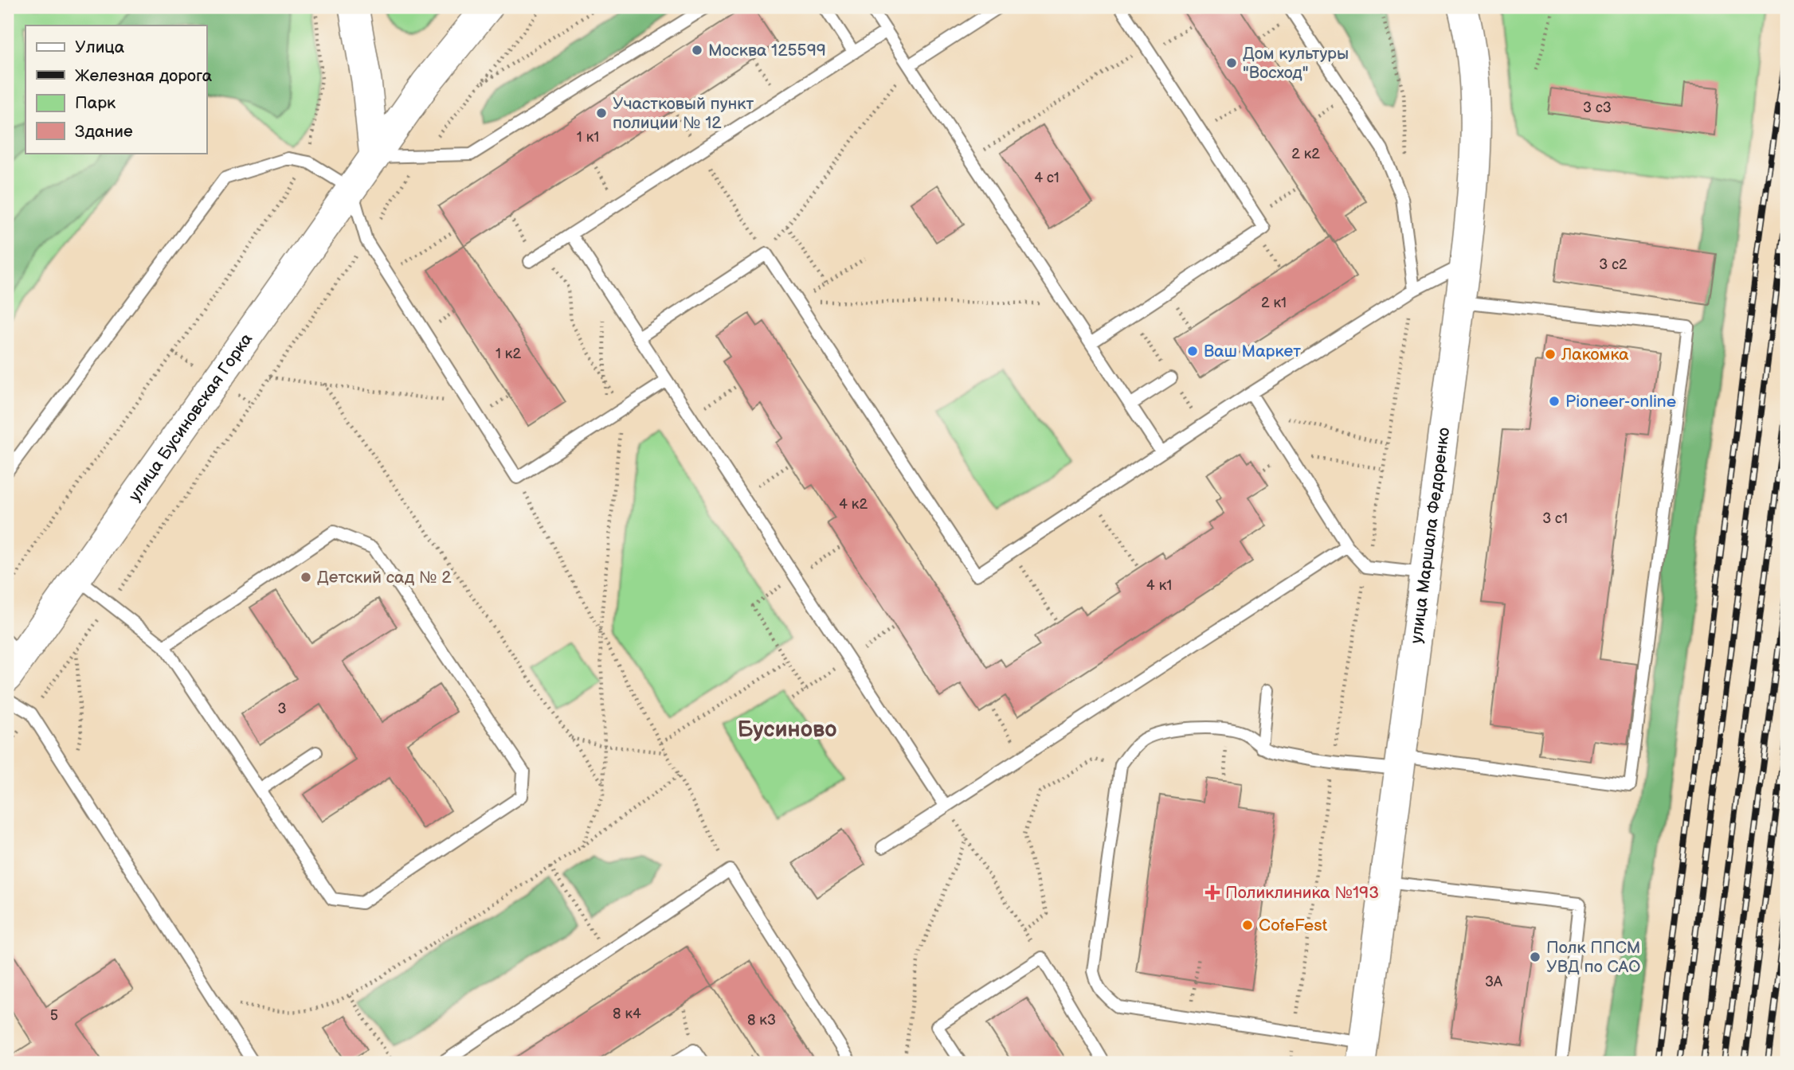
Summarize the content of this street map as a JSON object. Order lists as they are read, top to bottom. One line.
{"streets":{"street":["улица Бусиновская Горка","улица Маршала Федоренко"]},"districts":["Бусиново"],"places":{"other":["Москва 125599","Дом культуры \"Восход\"","Участковый пункт полиции № 12","Ваш Маркет","Лакомка","Pioneer-online","Детский сад № 2","CofeFest","Полк ППСМ УВД по САО"],"health":["Поликлиника №193"]},"house_numbers":["3 с3","1 к1","2 к2","4 с1","3 с2","2 к1","1 к2","4 к2","3 с1","4 к1","3","3А","8 к4","5","8 к3"],"legend":["Улица","Железная дорога","Парк","Здание"]}
